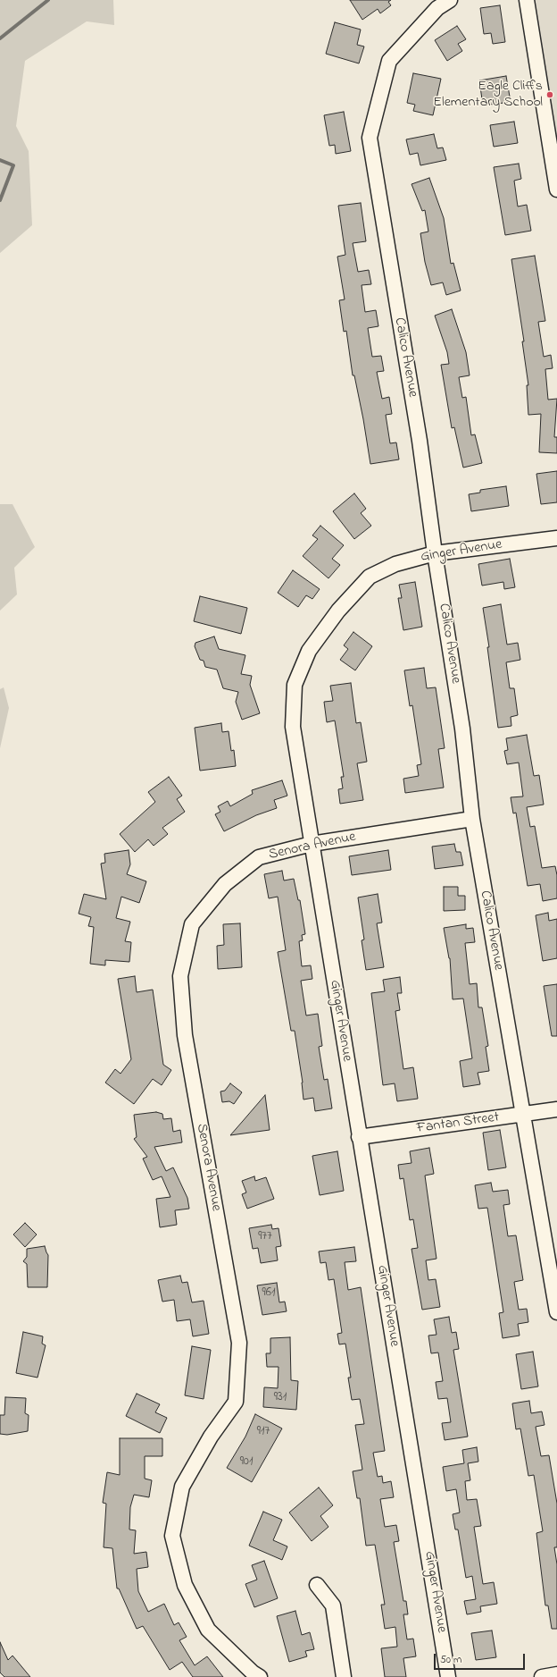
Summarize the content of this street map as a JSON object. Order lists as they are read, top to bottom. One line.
{"streets":{"street":["Calico Avenue","Ginger Avenue","Senora Avenue","Fantan Street"]},"crossings":[["Calico Avenue","Ginger Avenue"],["Calico Avenue","Senora Avenue"],["Calico Avenue","Fantan Street"],["Ginger Avenue","Senora Avenue"],["Ginger Avenue","Fantan Street"]],"places":["Eagle Cliffs Elementary School"],"house_numbers":["977","961","931","917","901"],"scale_bar":"50 m"}
